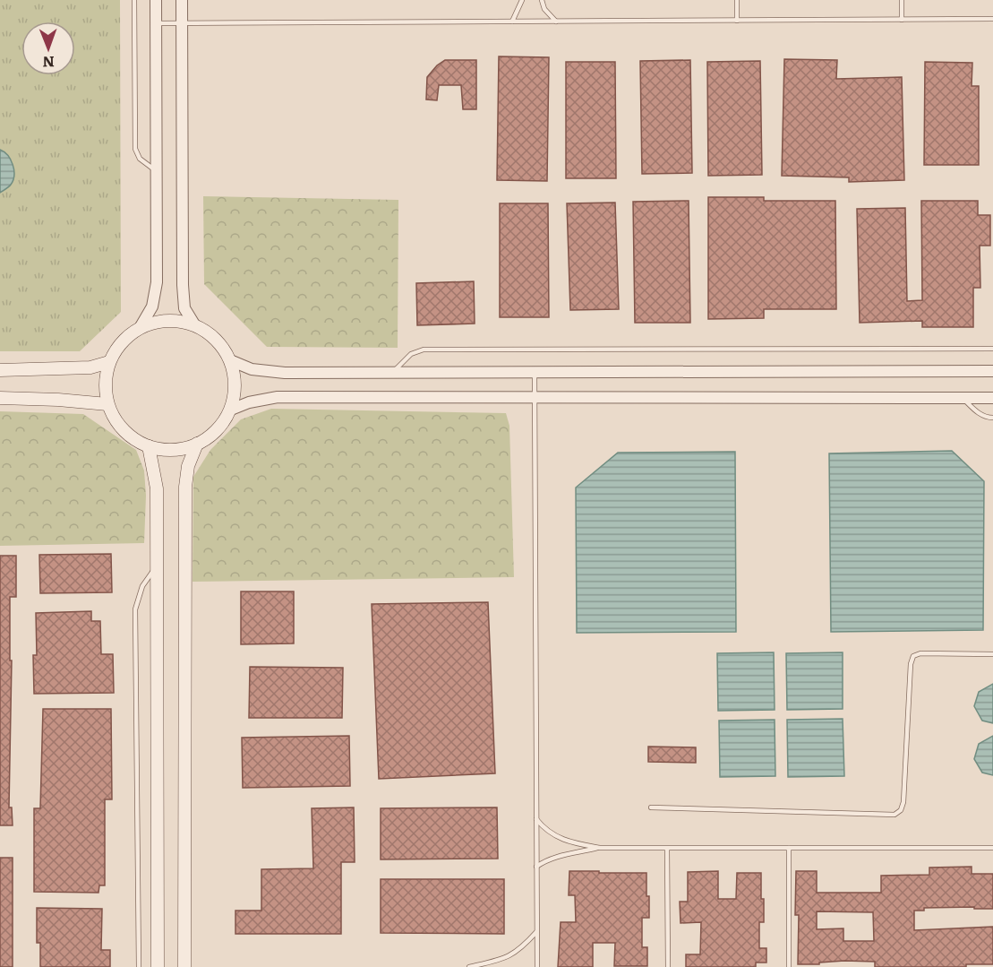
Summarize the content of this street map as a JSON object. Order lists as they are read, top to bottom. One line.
{"north":"bottom"}
